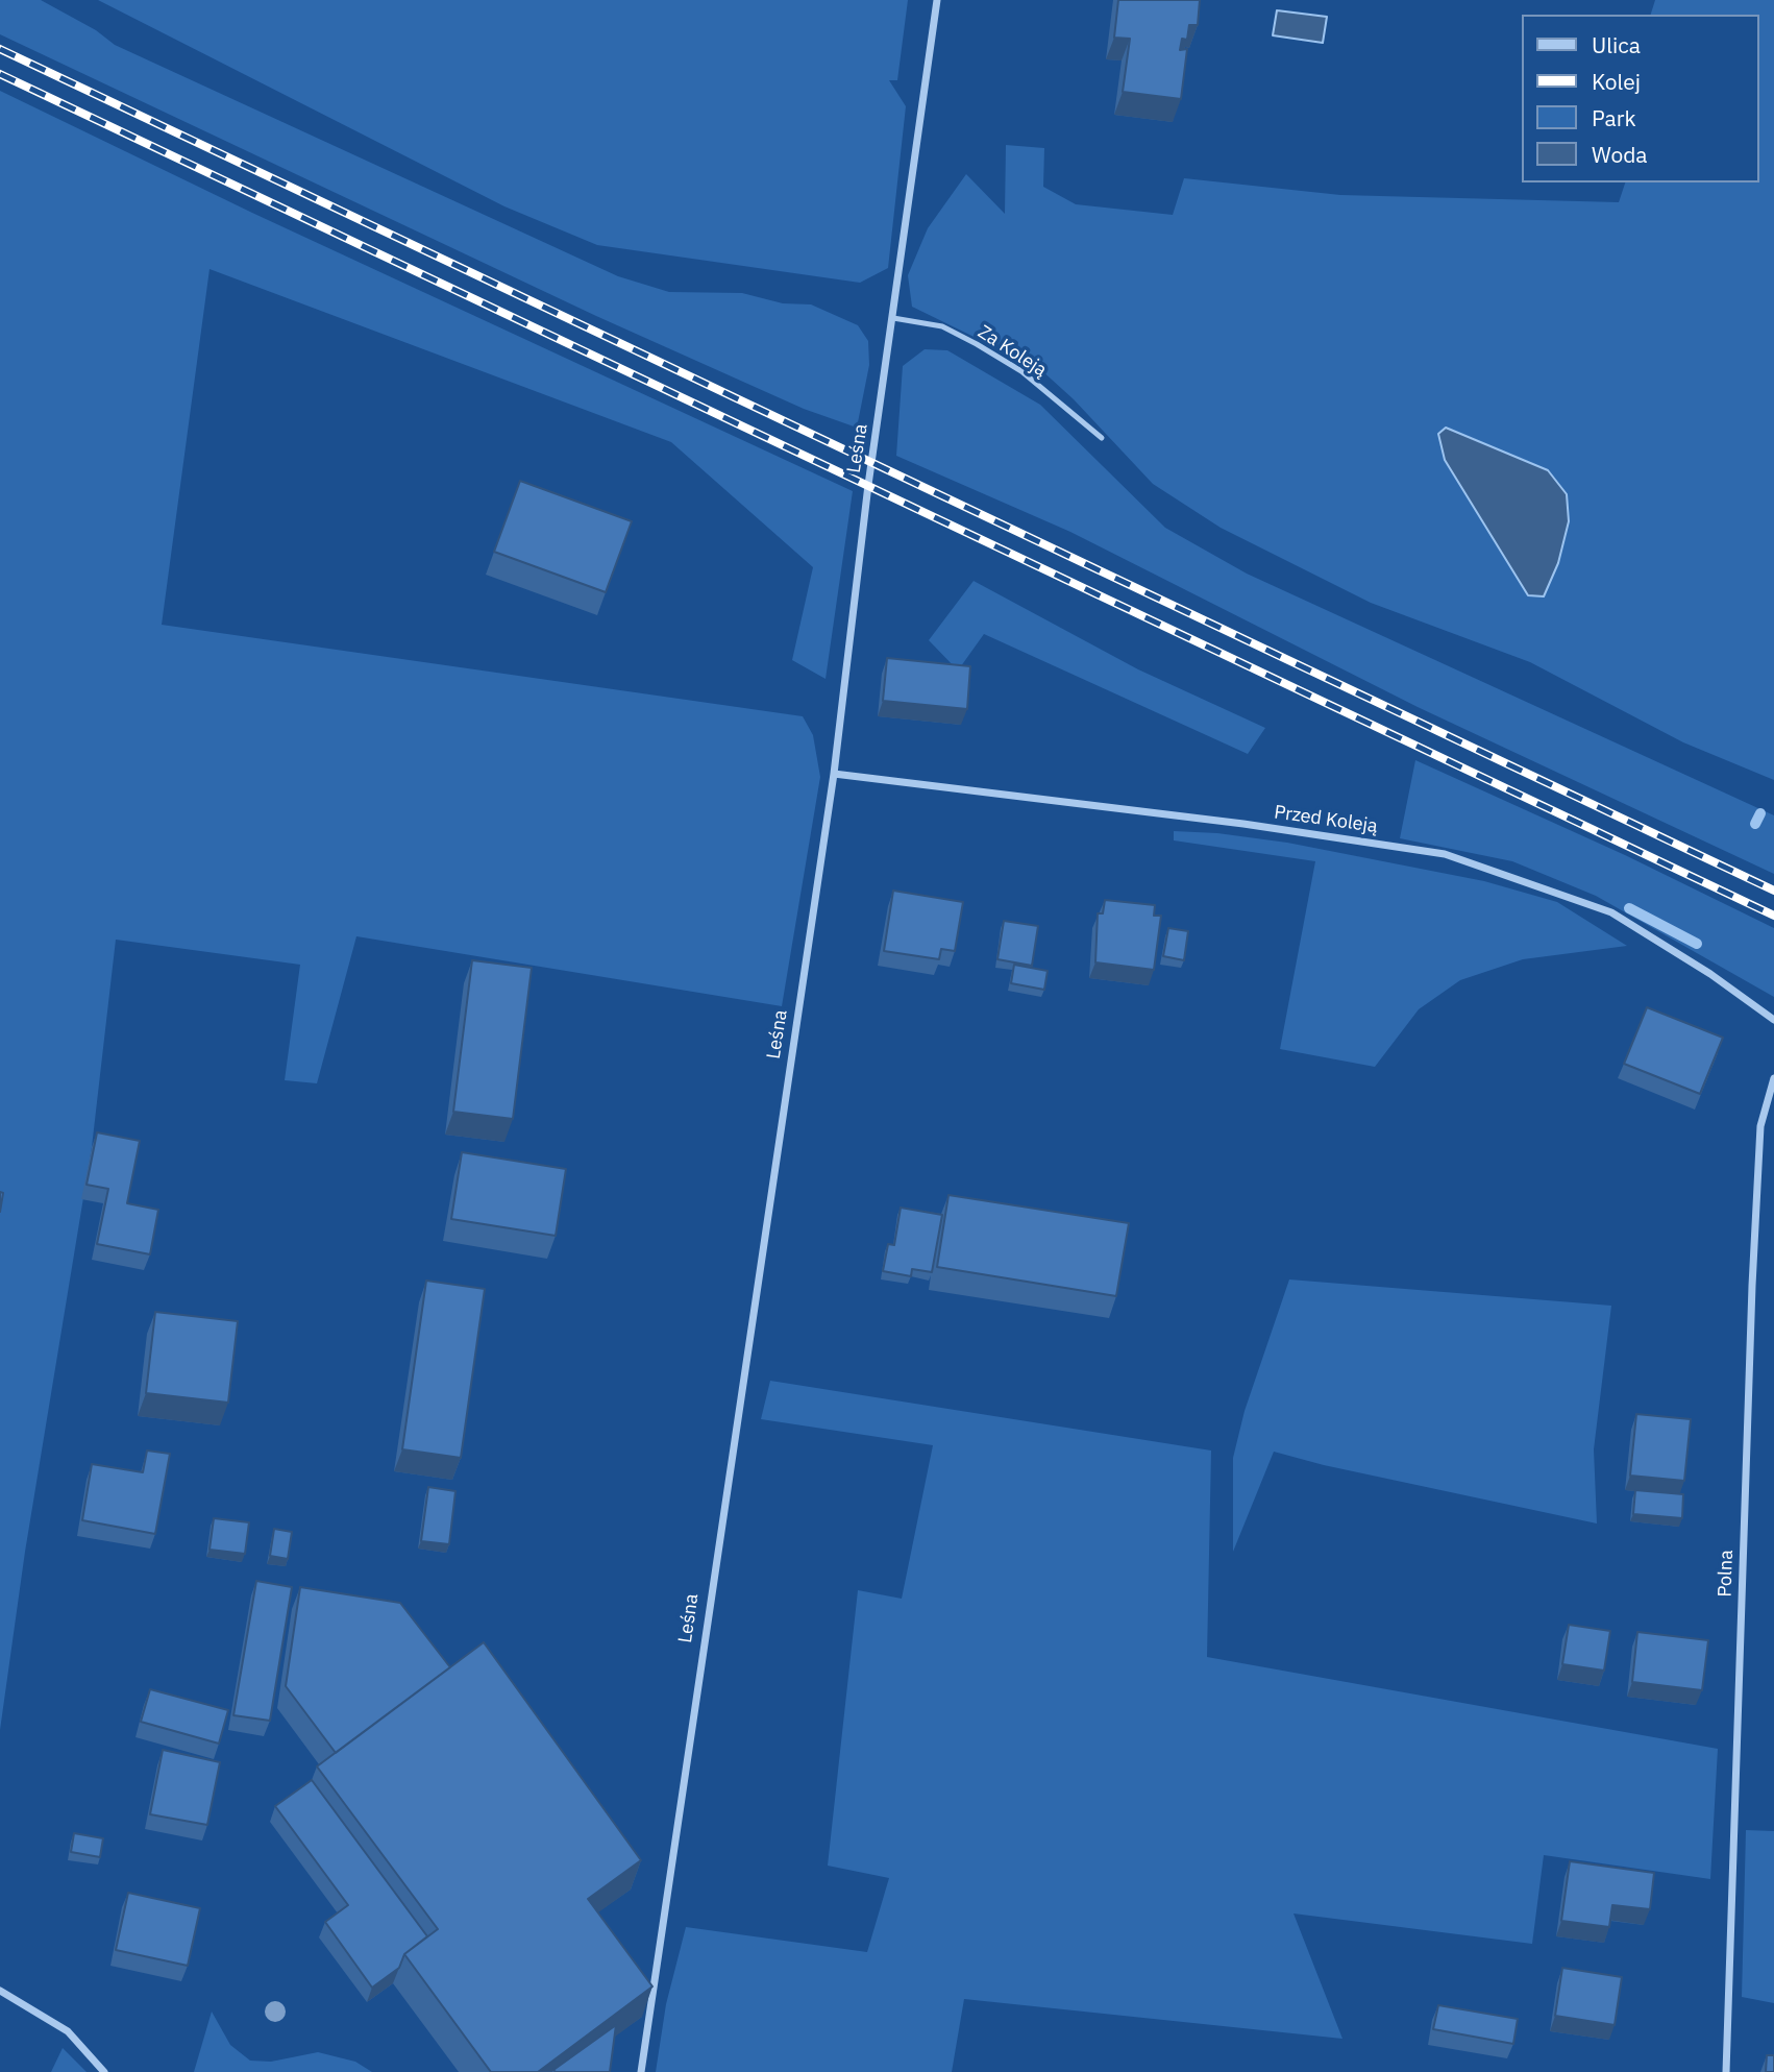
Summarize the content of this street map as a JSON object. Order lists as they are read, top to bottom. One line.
{"streets":{"street":["Leśna","Przed Koleją","Polna"],"lane":["Za Koleją"]},"crossings":[["Za Koleją","Leśna"],["Leśna","Przed Koleją"]],"legend":["Ulica","Kolej","Park","Woda"]}
